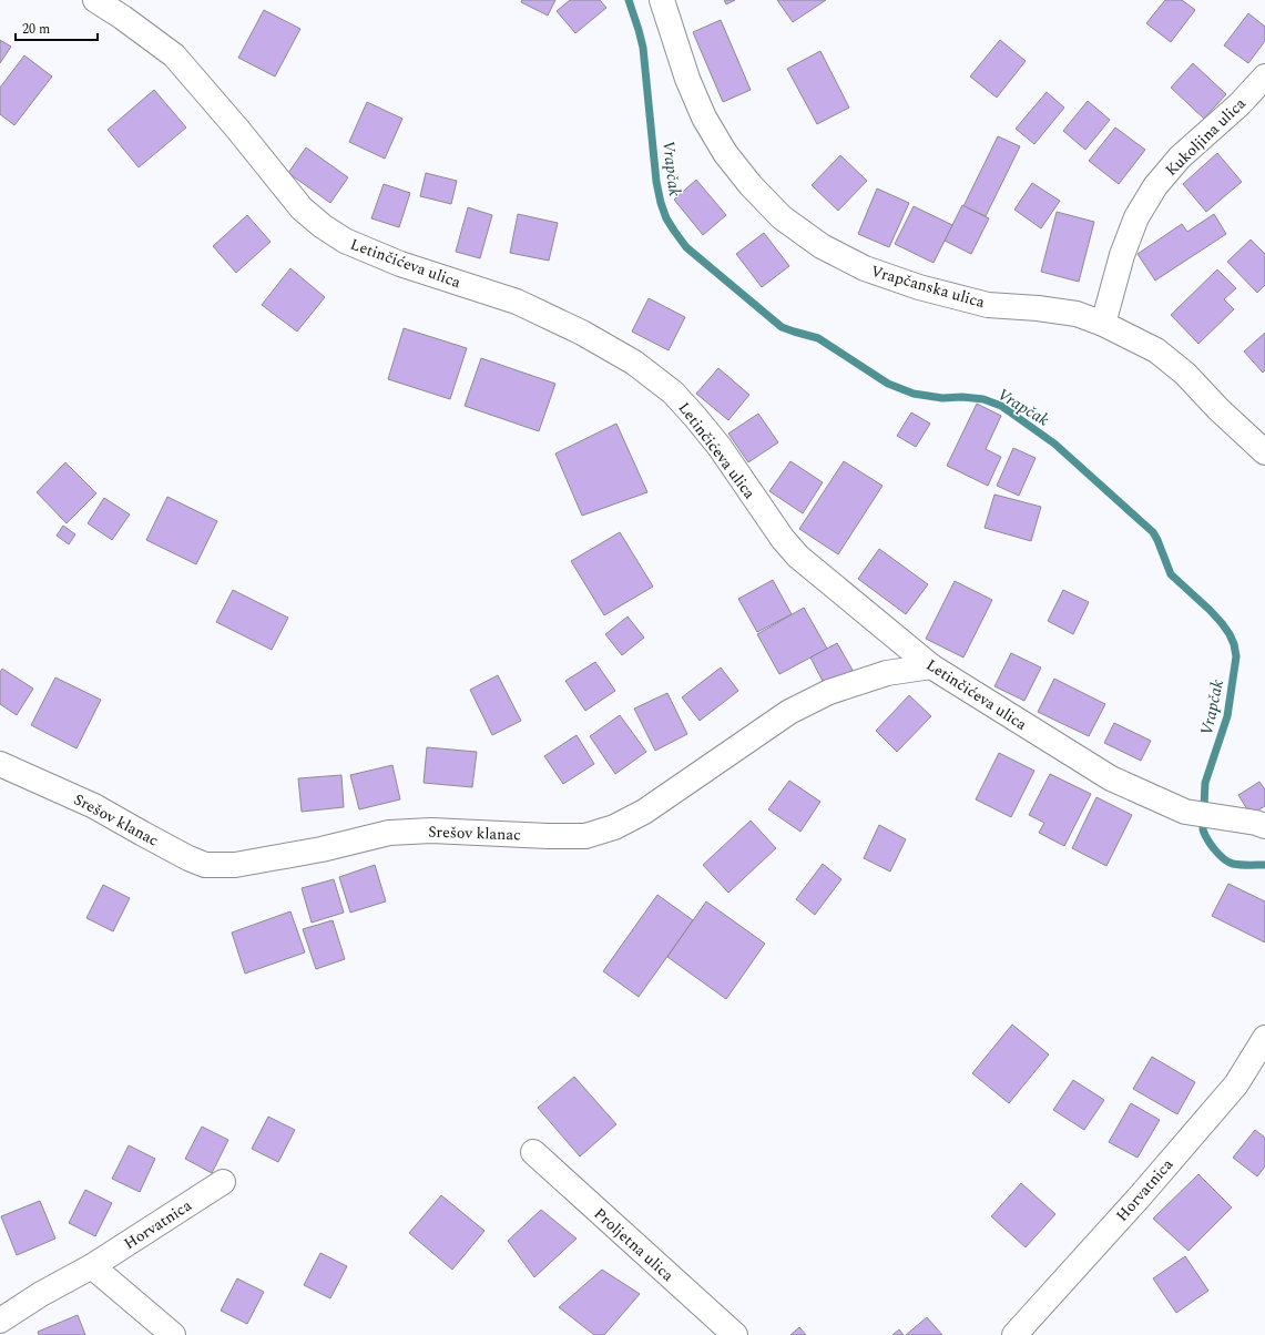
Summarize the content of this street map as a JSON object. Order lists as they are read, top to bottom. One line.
{"streets":{"street":["Kukoljina ulica","Letinčićeva ulica","Vrapčanska ulica","Srešov klanac","Horvatnica","Proljetna ulica"]},"crossings":[["Kukoljina ulica","Vrapčanska ulica"],["Letinčićeva ulica","Srešov klanac"]],"water":["Vrapčak"],"scale_bar":"20 m"}
